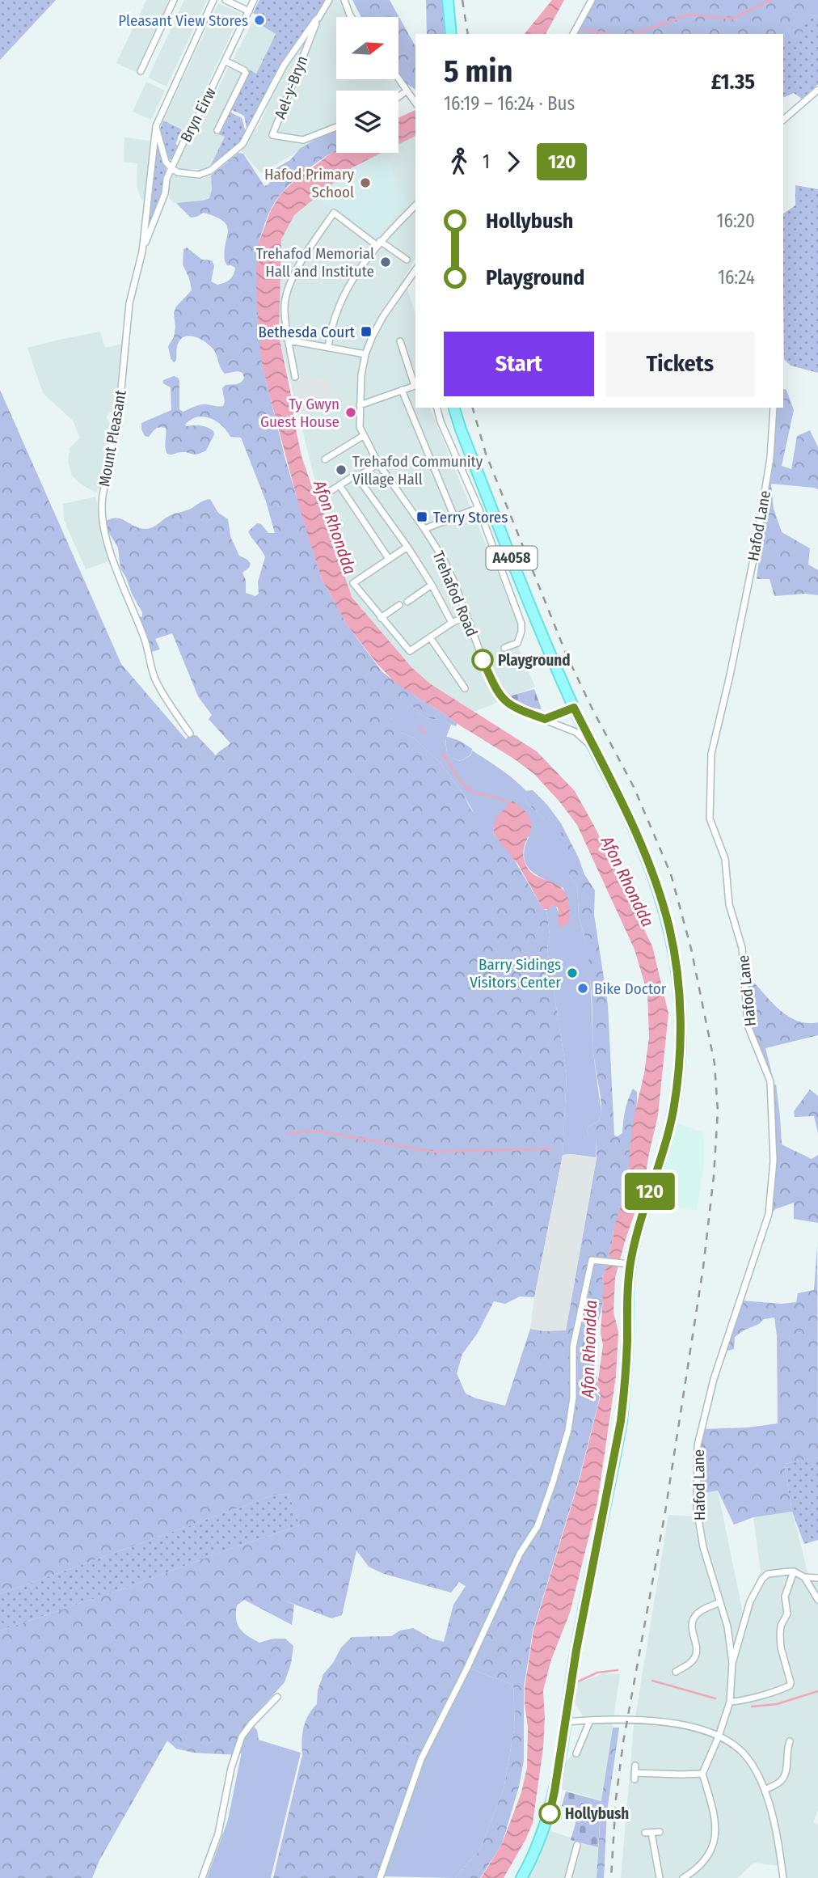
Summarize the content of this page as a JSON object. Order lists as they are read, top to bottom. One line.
{"streets":{"main road":["A4058"],"street":["Ael-y-Bryn","Bryn Eirw","Mount Pleasant","Hafod Lane","Trehafod Road"]},"crossings":[["Bryn Eirw","Mount Pleasant"],["A4058","Trehafod Road"]],"water":["Afon Rhondda"],"places":{"other":["Pleasant View Stores","Hafod Primary School","Trehafod Memorial Hall and Institute","Ty Gwyn Guest House","Trehafod Community Village Hall","Playground","Barry Sidings Visitors Center","Bike Doctor","Hollybush"],"transit":["Bethesda Court","Terry Stores"]},"lines":["bus line 120"],"north":"right","page":{"on_map":"120","heading":["5 min","16:19 – 16:24 · Bus","£1.35"],"legs":["1","120"],"list":[{"name":"Hollybush","value":"16:20"},{"name":"Playground","value":"16:24"}],"buttons":["Start","Tickets"]}}
